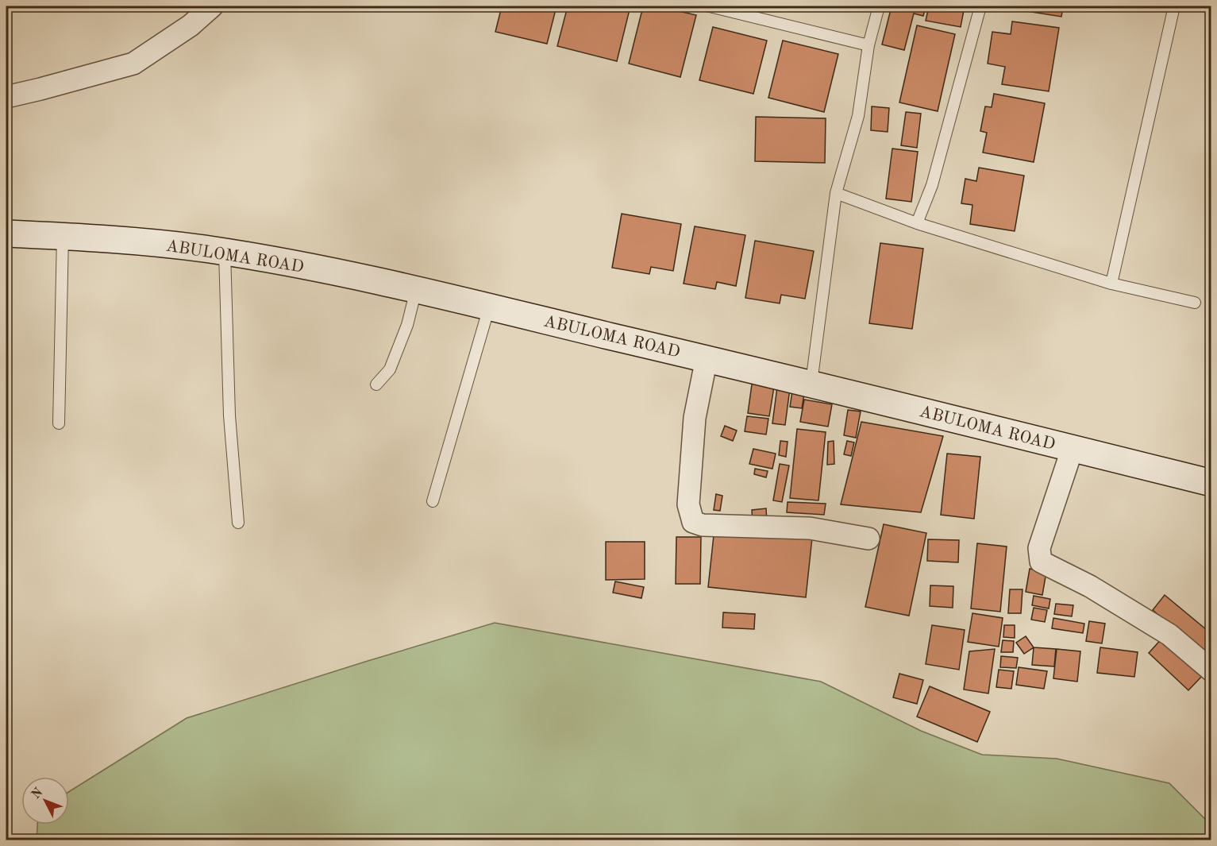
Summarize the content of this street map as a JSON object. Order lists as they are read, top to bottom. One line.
{"streets":{"street":["ABULOMA ROAD"]},"north":"top left"}
